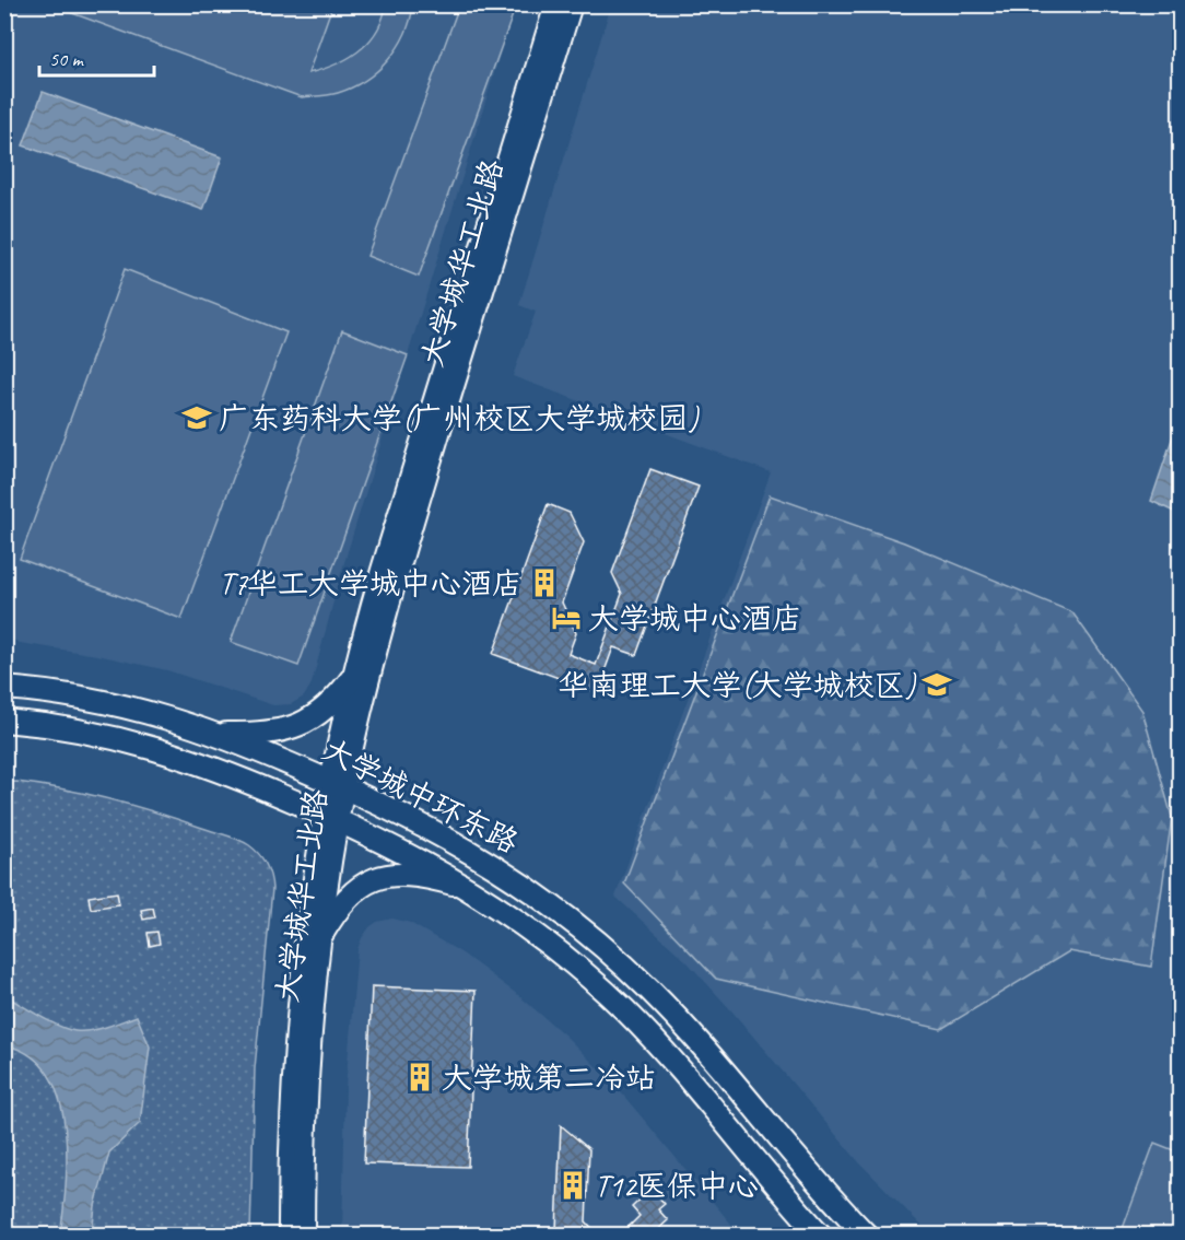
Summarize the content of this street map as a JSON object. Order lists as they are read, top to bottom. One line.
{"streets":{"main road":["大学城华工北路","大学城中环东路"]},"crossings":[["大学城华工北路","大学城中环东路"]],"places":{"school or university":["广东药科大学(广州校区大学城校园)","华南理工大学(大学城校区)"],"building":["T7华工大学城中心酒店","大学城第二冷站","T12医保中心"],"hotel":["大学城中心酒店"]},"scale_bar":"50 m"}
